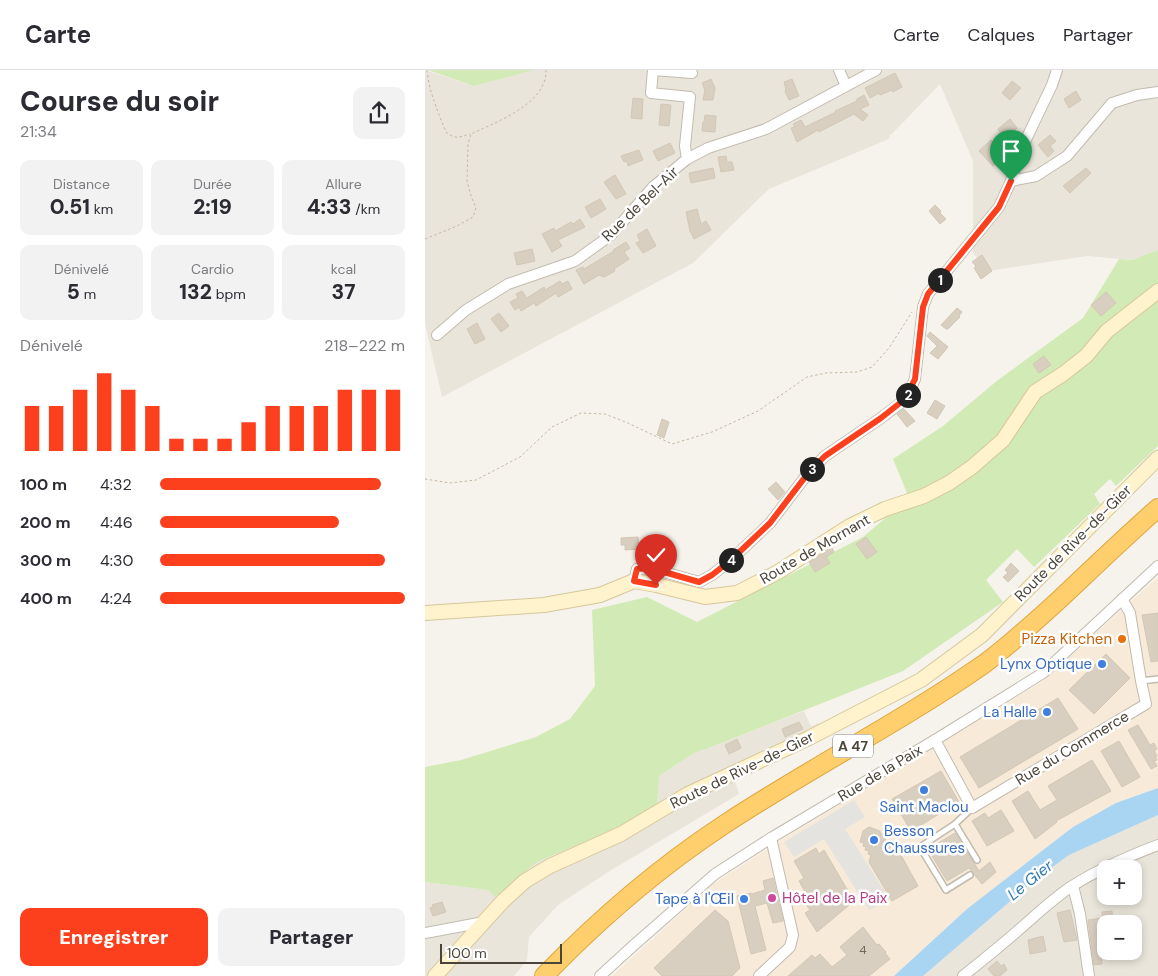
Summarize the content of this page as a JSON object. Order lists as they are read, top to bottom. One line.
{"streets":{"highway":["A 47"],"main road":["Route de Rive-de-Gier","Route de Mornant"],"street":["Rue de Bel-Air","Rue du Commerce","Rue de la Paix"]},"crossings":[["Rue du Commerce","Rue de la Paix"]],"water":["Le Gier"],"places":["Pizza Kitchen","Lynx Optique","La Halle","Saint Maclou","Besson Chaussures","Hôtel de la Paix","Tape à l'Œil"],"house_numbers":["4"],"scale_bar":"100 m","page":{"header":"Carte","nav":["Carte","Calques","Partager"],"heading":["Course du soir","21:34"],"stats":[["Distance","0.51 km"],["Durée","2:19"],["Allure","4:33 /km"],["Dénivelé","5 m"],["Cardio","132 bpm"],["kcal","37"]],"pins":["1","2","3","4"],"chart":["Dénivelé","218–222 m"],"list":[{"name":"100 m","note":"4:32"},{"name":"200 m","note":"4:46"},{"name":"300 m","note":"4:30"},{"name":"400 m","note":"4:24"}],"map_buttons":["+","−"],"buttons":["Enregistrer","Partager"],"scale":"100 m"}}
